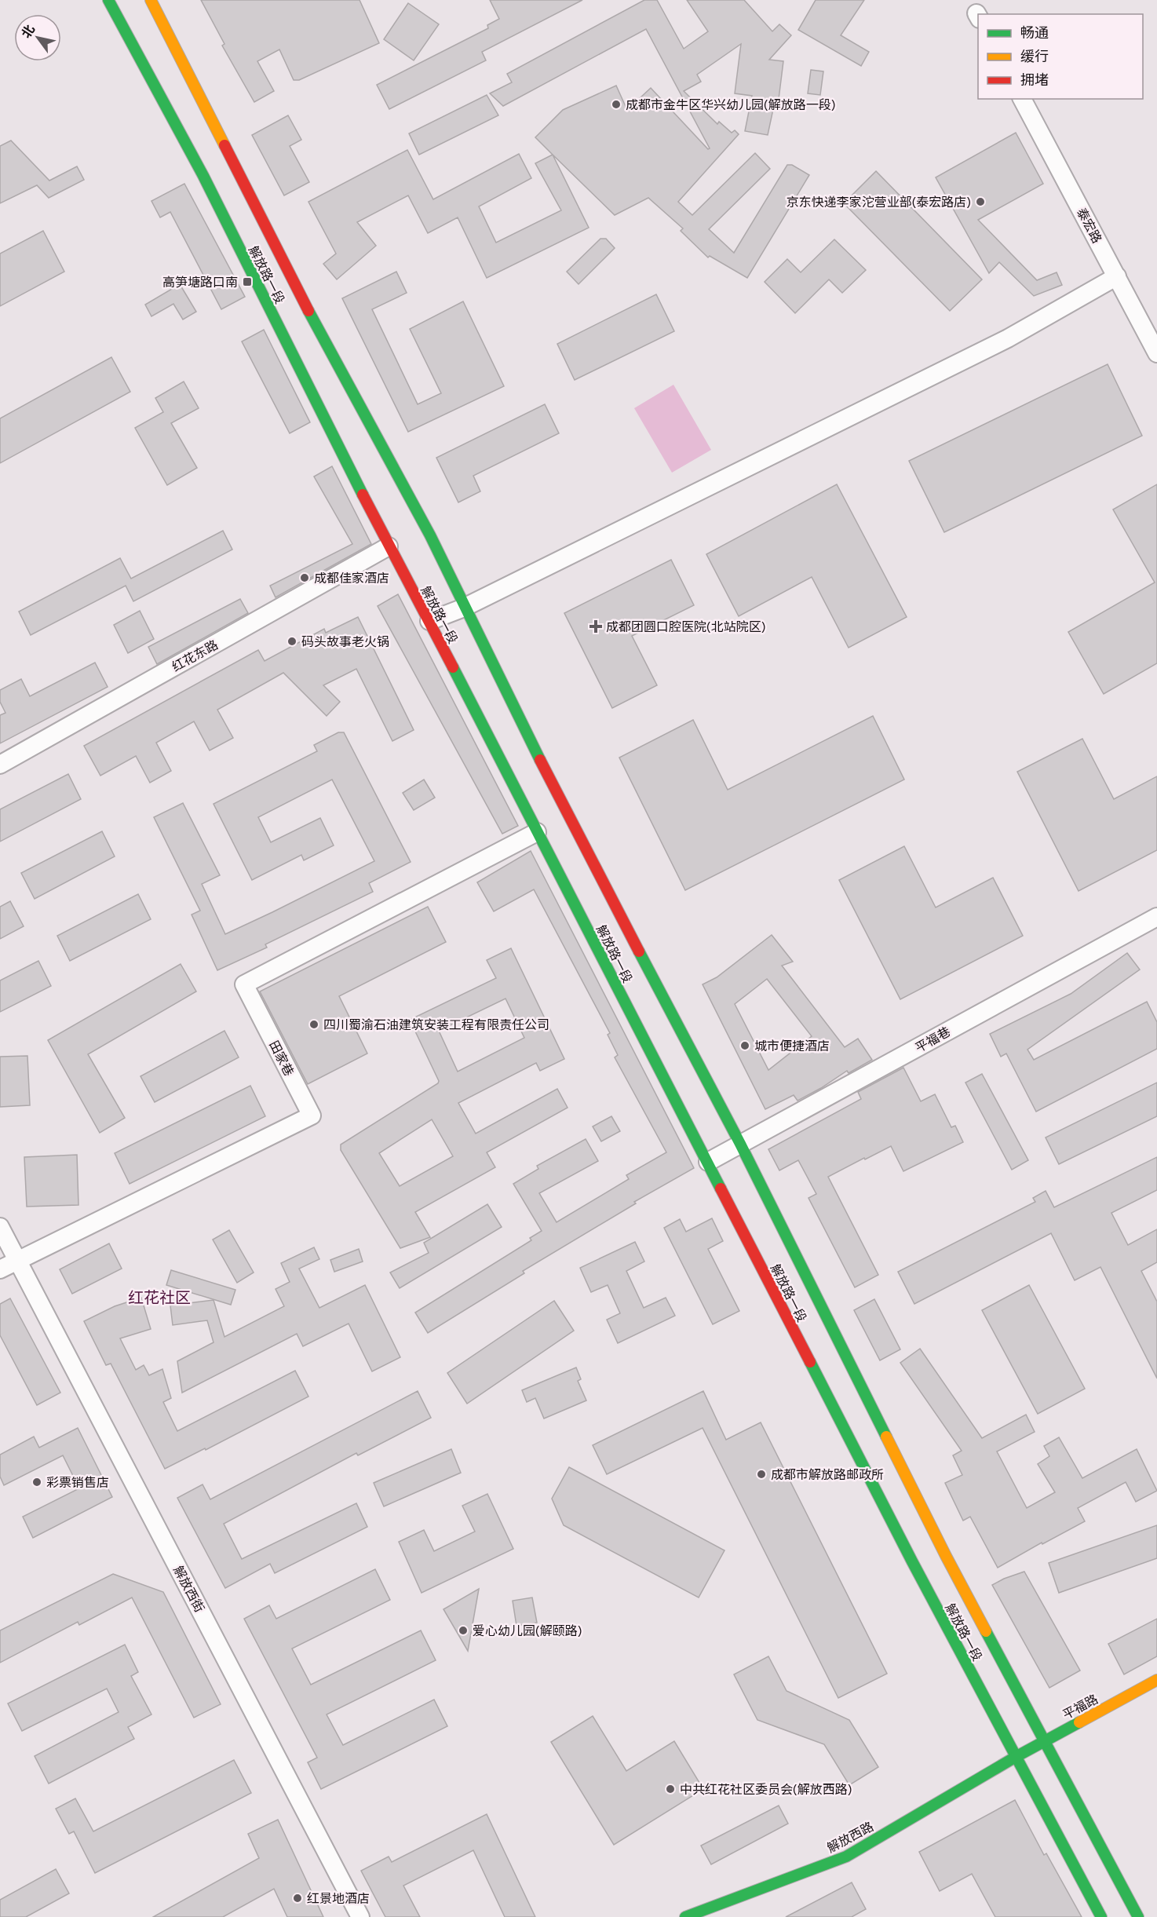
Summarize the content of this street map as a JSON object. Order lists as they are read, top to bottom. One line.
{"streets":{"main road":["解放路一段","平福路","解放西路"],"street":["泰宏路","红花东路","平福巷","田家巷","解放西街"]},"crossings":[["解放路一段","红花东路"],["解放路一段","平福巷"],["解放路一段","田家巷"],["解放路一段","平福路"],["解放路一段","解放西路"],["田家巷","解放西街"],["平福路","解放西路"]],"districts":["红花社区"],"places":{"other":["成都市金牛区华兴幼儿园(解放路一段)","京东快递李家沱营业部(泰宏路店)","成都佳家酒店","码头故事老火锅","四川蜀渝石油建筑安装工程有限责任公司","城市便捷酒店","成都市解放路邮政所","彩票销售店","爱心幼儿园(解颐路)","中共红花社区委员会(解放西路)","红景地酒店"],"transit":["高笋塘路口南"],"health":["成都团圆口腔医院(北站院区)"]},"legend":["畅通","缓行","拥堵"],"north":"top left"}
